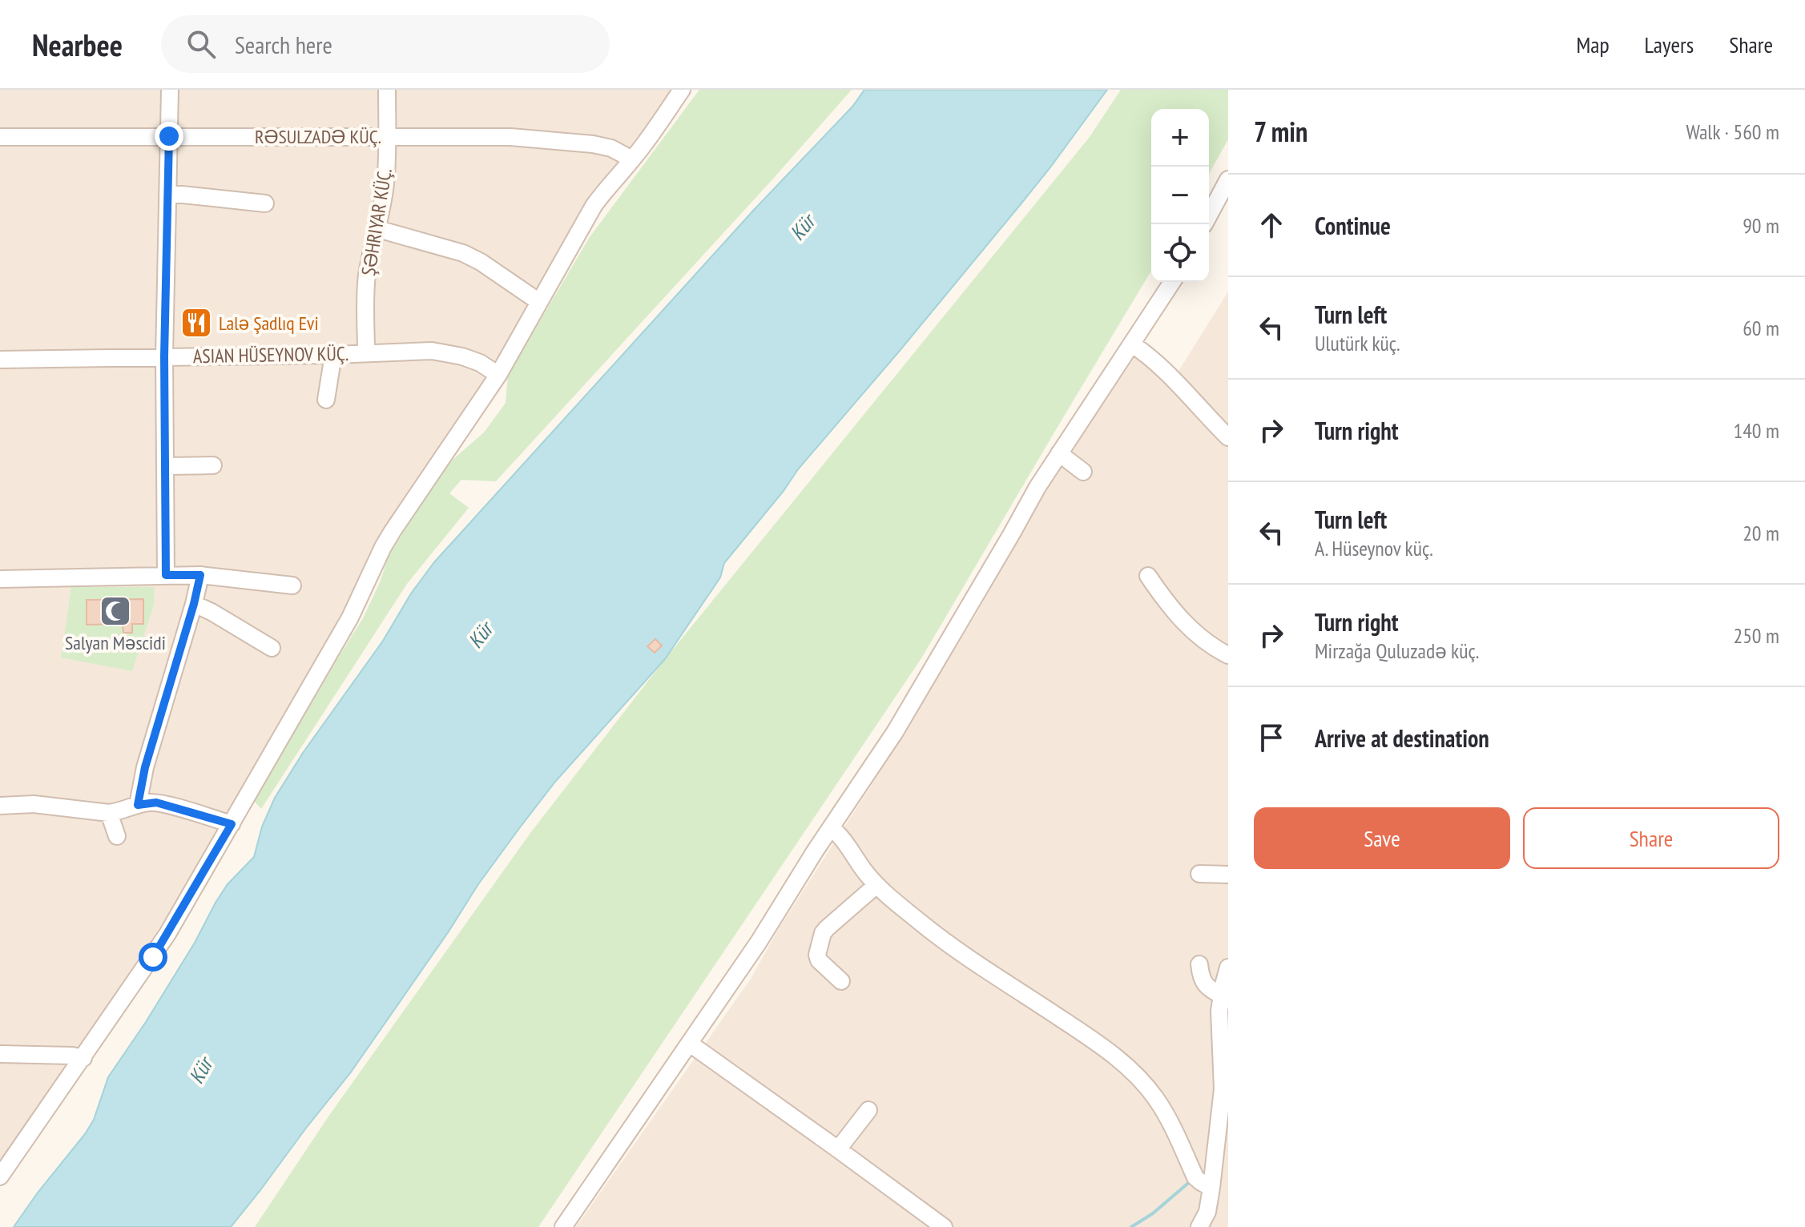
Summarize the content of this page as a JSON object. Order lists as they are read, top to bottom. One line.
{"streets":{"street":["RƏSULZADƏ KÜÇ.","ŞƏHRIYAR KÜÇ.","ASIAN HÜSEYNOV KÜÇ."]},"crossings":[["RƏSULZADƏ KÜÇ.","ŞƏHRIYAR KÜÇ."],["ŞƏHRIYAR KÜÇ.","ASIAN HÜSEYNOV KÜÇ."]],"water":["Kür"],"places":{"restaurant":["Lalə Şadlıq Evi"],"mosque":["Salyan Məscidi"]},"page":{"header":"Nearbee","search":"Search here","nav":["Map","Layers","Share"],"heading":["7 min","Walk · 560 m"],"map_buttons":["+","−"],"list":[["Continue","90 m"],["Turn left","Ulutürk küç.","60 m"],["Turn right","140 m"],["Turn left","A. Hüseynov küç.","20 m"],["Turn right","Mirzağa Quluzadə küç.","250 m"],"Arrive at destination"],"buttons":["Save","Share"]}}
